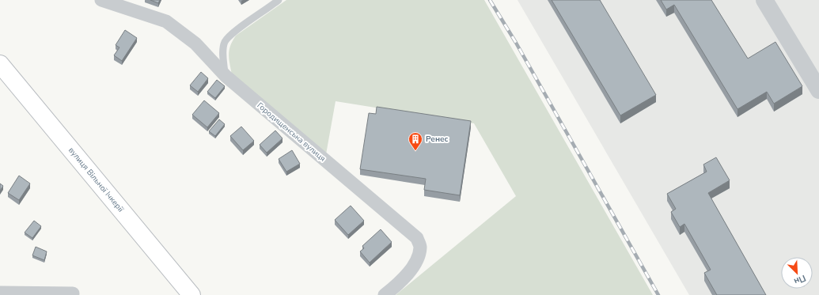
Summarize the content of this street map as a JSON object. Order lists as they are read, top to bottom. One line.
{"streets":{"main road":["вулиця Вільної Ічкерії"],"street":["Городищенська вулиця"]},"places":{"building":["Ренес"]},"north":"bottom right"}
